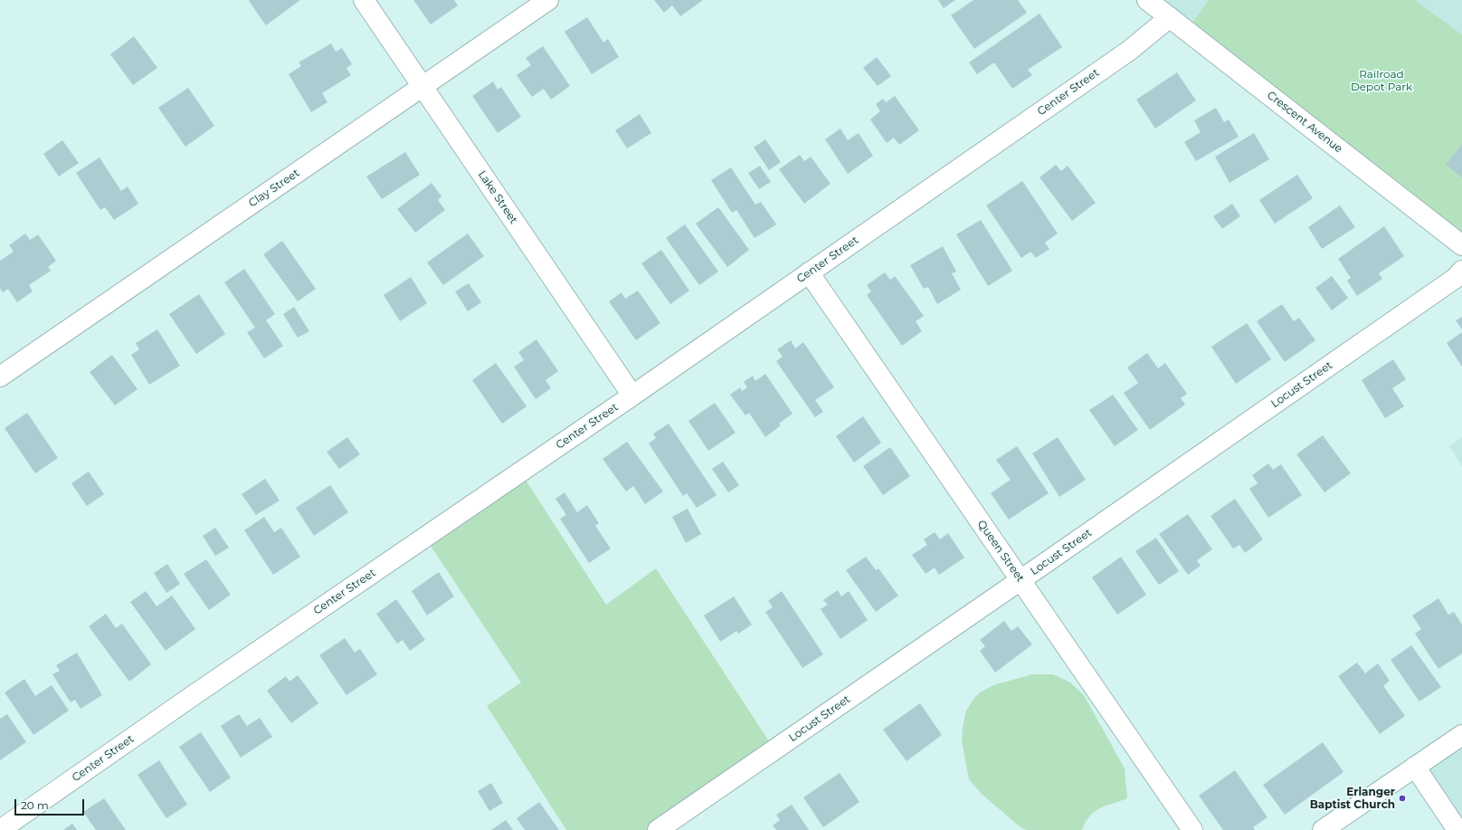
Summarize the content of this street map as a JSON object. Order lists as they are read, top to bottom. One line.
{"streets":{"street":["Center Street","Crescent Avenue","Clay Street","Lake Street","Locust Street","Queen Street"]},"crossings":[["Center Street","Crescent Avenue"],["Center Street","Lake Street"],["Center Street","Queen Street"],["Clay Street","Lake Street"],["Locust Street","Queen Street"]],"parks":["Railroad Depot Park"],"places":["Erlanger Baptist Church"],"scale_bar":"20 m"}
